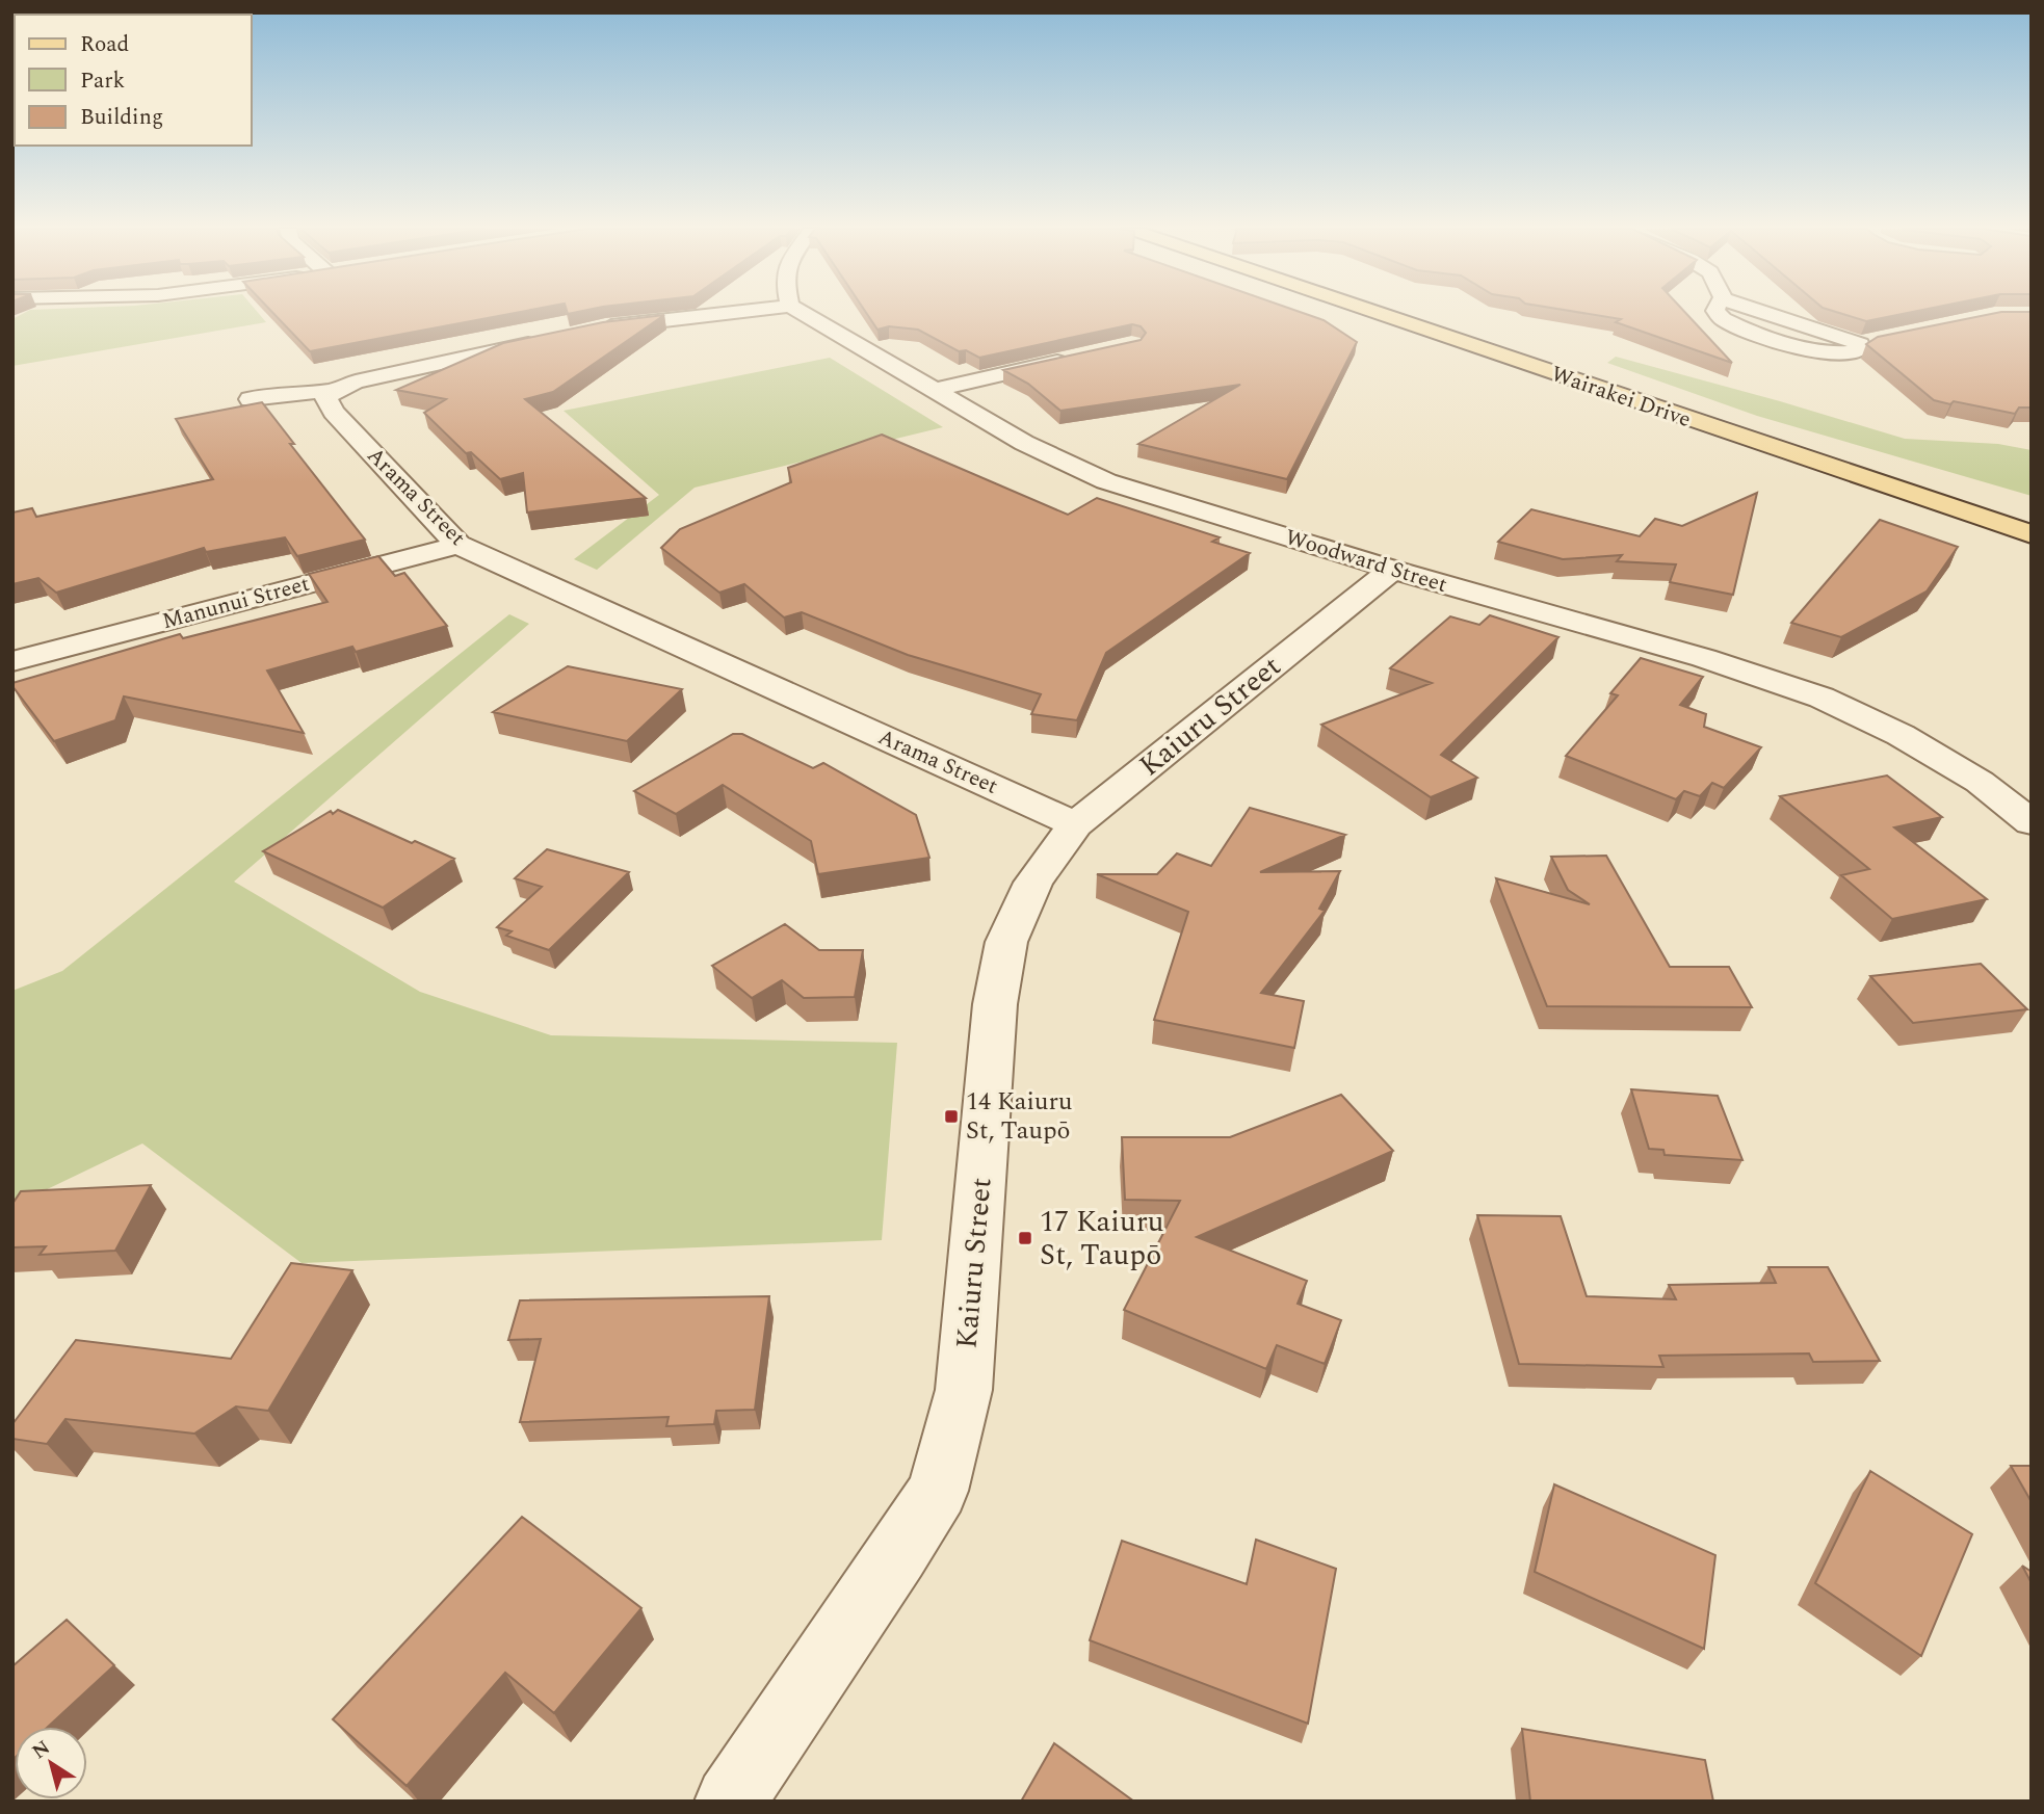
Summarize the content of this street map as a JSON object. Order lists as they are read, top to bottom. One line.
{"streets":{"main road":["Wairakei Drive"],"street":["Arama Street","Woodward Street","Manunui Street","Kaiuru Street"]},"crossings":[["Arama Street","Manunui Street"],["Arama Street","Kaiuru Street"],["Woodward Street","Kaiuru Street"]],"places":{"transit":["14 Kaiuru St, Taupō","17 Kaiuru St, Taupō"]},"legend":["Road","Park","Building"],"north":"top left"}
